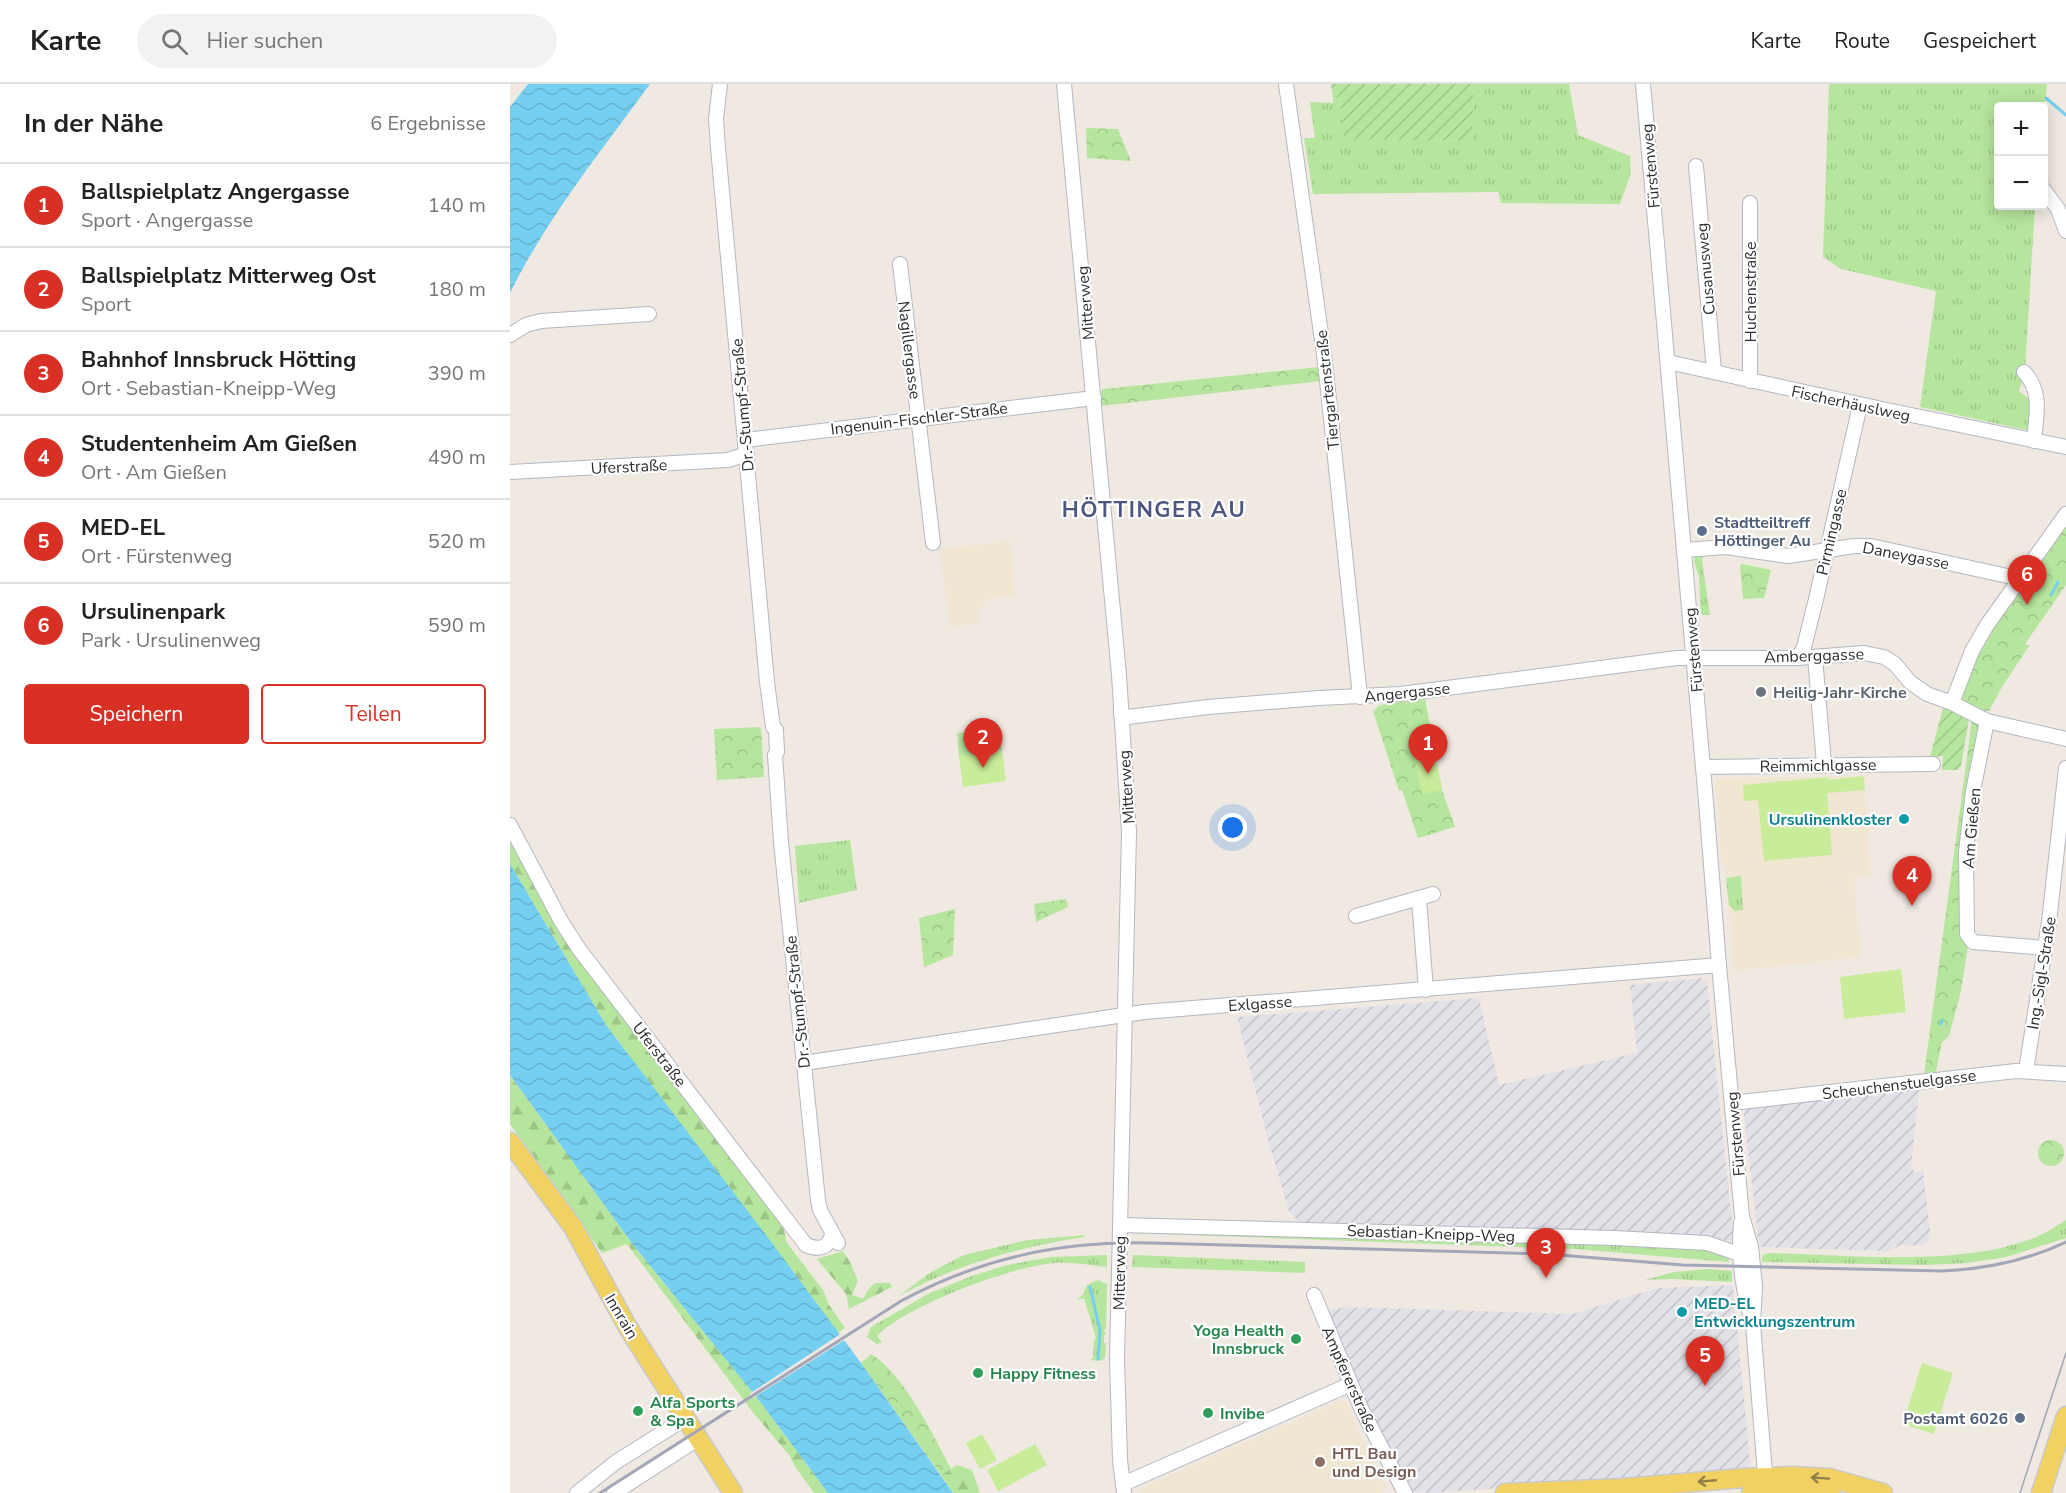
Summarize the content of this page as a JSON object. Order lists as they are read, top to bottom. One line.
{"streets":{"main road":["Innrain"],"street":["Fürstenweg","Cusanusweg","Huchenstraße","Mitterweg","Nagillergasse","Tiergartenstraße","Fischerhäuslweg","Dr.-Stumpf-Straße","Ingenuin-Fischler-Straße","Uferstraße","Pirmingasse","Daneygasse","Amberggasse","Angergasse","Reimmichlgasse","Am Gießen","Ing.-Sigl-Straße","Exlgasse","Scheuchenstuelgasse","Sebastian-Kneipp-Weg","Ampfererstraße"]},"crossings":[["Fürstenweg","Fischerhäuslweg"],["Fürstenweg","Daneygasse"],["Fürstenweg","Amberggasse"],["Fürstenweg","Angergasse"],["Fürstenweg","Reimmichlgasse"],["Fürstenweg","Exlgasse"],["Fürstenweg","Scheuchenstuelgasse"],["Fürstenweg","Sebastian-Kneipp-Weg"],["Cusanusweg","Fischerhäuslweg"],["Huchenstraße","Fischerhäuslweg"],["Mitterweg","Ingenuin-Fischler-Straße"],["Mitterweg","Angergasse"],["Mitterweg","Exlgasse"],["Mitterweg","Sebastian-Kneipp-Weg"],["Nagillergasse","Ingenuin-Fischler-Straße"],["Tiergartenstraße","Angergasse"],["Fischerhäuslweg","Pirmingasse"],["Dr.-Stumpf-Straße","Ingenuin-Fischler-Straße"],["Dr.-Stumpf-Straße","Uferstraße"],["Dr.-Stumpf-Straße","Exlgasse"],["Ingenuin-Fischler-Straße","Uferstraße"],["Pirmingasse","Daneygasse"],["Pirmingasse","Amberggasse"],["Amberggasse","Angergasse"],["Amberggasse","Am Gießen"],["Am Gießen","Ing.-Sigl-Straße"],["Ing.-Sigl-Straße","Scheuchenstuelgasse"]],"districts":["HÖTTINGER AU"],"places":["Stadtteiltreff Höttinger Au","Heilig-Jahr-Kirche","Ursulinenkloster","MED-EL Entwicklungszentrum","Yoga Health Innsbruck","Happy Fitness","Alfa Sports & Spa","Invibe","Postamt 6026","HTL Bau und Design"],"page":{"header":"Karte","search":"Hier suchen","nav":["Karte","Route","Gespeichert"],"heading":["In der Nähe","6 Ergebnisse"],"map_buttons":["+","−"],"list":[{"mark":"1","name":"Ballspielplatz Angergasse","note":"Sport · Angergasse","value":"140 m"},{"mark":"2","name":"Ballspielplatz Mitterweg Ost","note":"Sport","value":"180 m"},{"mark":"3","name":"Bahnhof Innsbruck Hötting","note":"Ort · Sebastian-Kneipp-Weg","value":"390 m"},{"mark":"4","name":"Studentenheim Am Gießen","note":"Ort · Am Gießen","value":"490 m"},{"mark":"5","name":"MED-EL","note":"Ort · Fürstenweg","value":"520 m"},{"mark":"6","name":"Ursulinenpark","note":"Park · Ursulinenweg","value":"590 m"}],"pins":["6","2","1","4","3","5"],"buttons":["Speichern","Teilen"]}}
